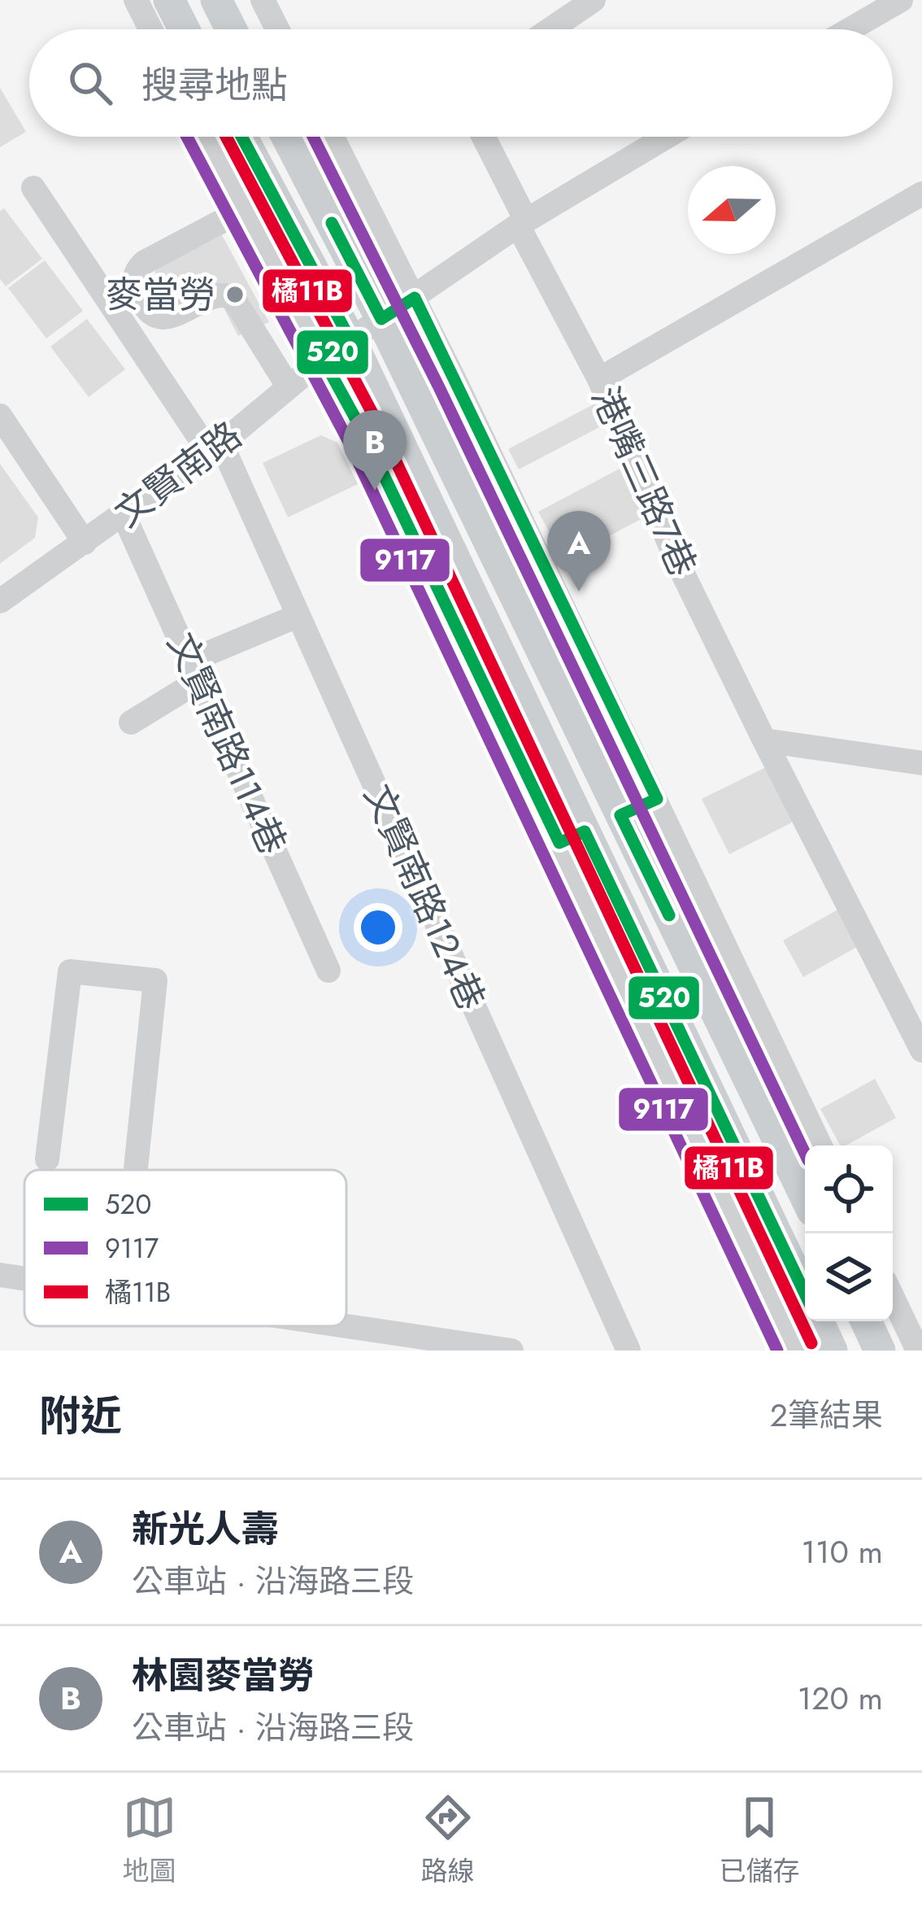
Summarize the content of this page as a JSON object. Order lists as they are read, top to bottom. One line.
{"streets":{"street":["文賢南路","港嘴三路7巷","文賢南路114巷","文賢南路124巷"]},"crossings":[["文賢南路","文賢南路114巷"],["文賢南路","文賢南路124巷"]],"places":["麥當勞"],"lines":["transit line 520","transit line 9117","transit line 橘11B"],"legend":["520","9117","橘11B"],"north":"left","page":{"search":"搜尋地點","pins":["B","A"],"heading":["附近","2筆結果"],"list":[{"mark":"A","name":"新光人壽","note":"公車站 · 沿海路三段","value":"110 m"},{"mark":"B","name":"林園麥當勞","note":"公車站 · 沿海路三段","value":"120 m"}],"nav":["地圖","路線","已儲存"]}}
